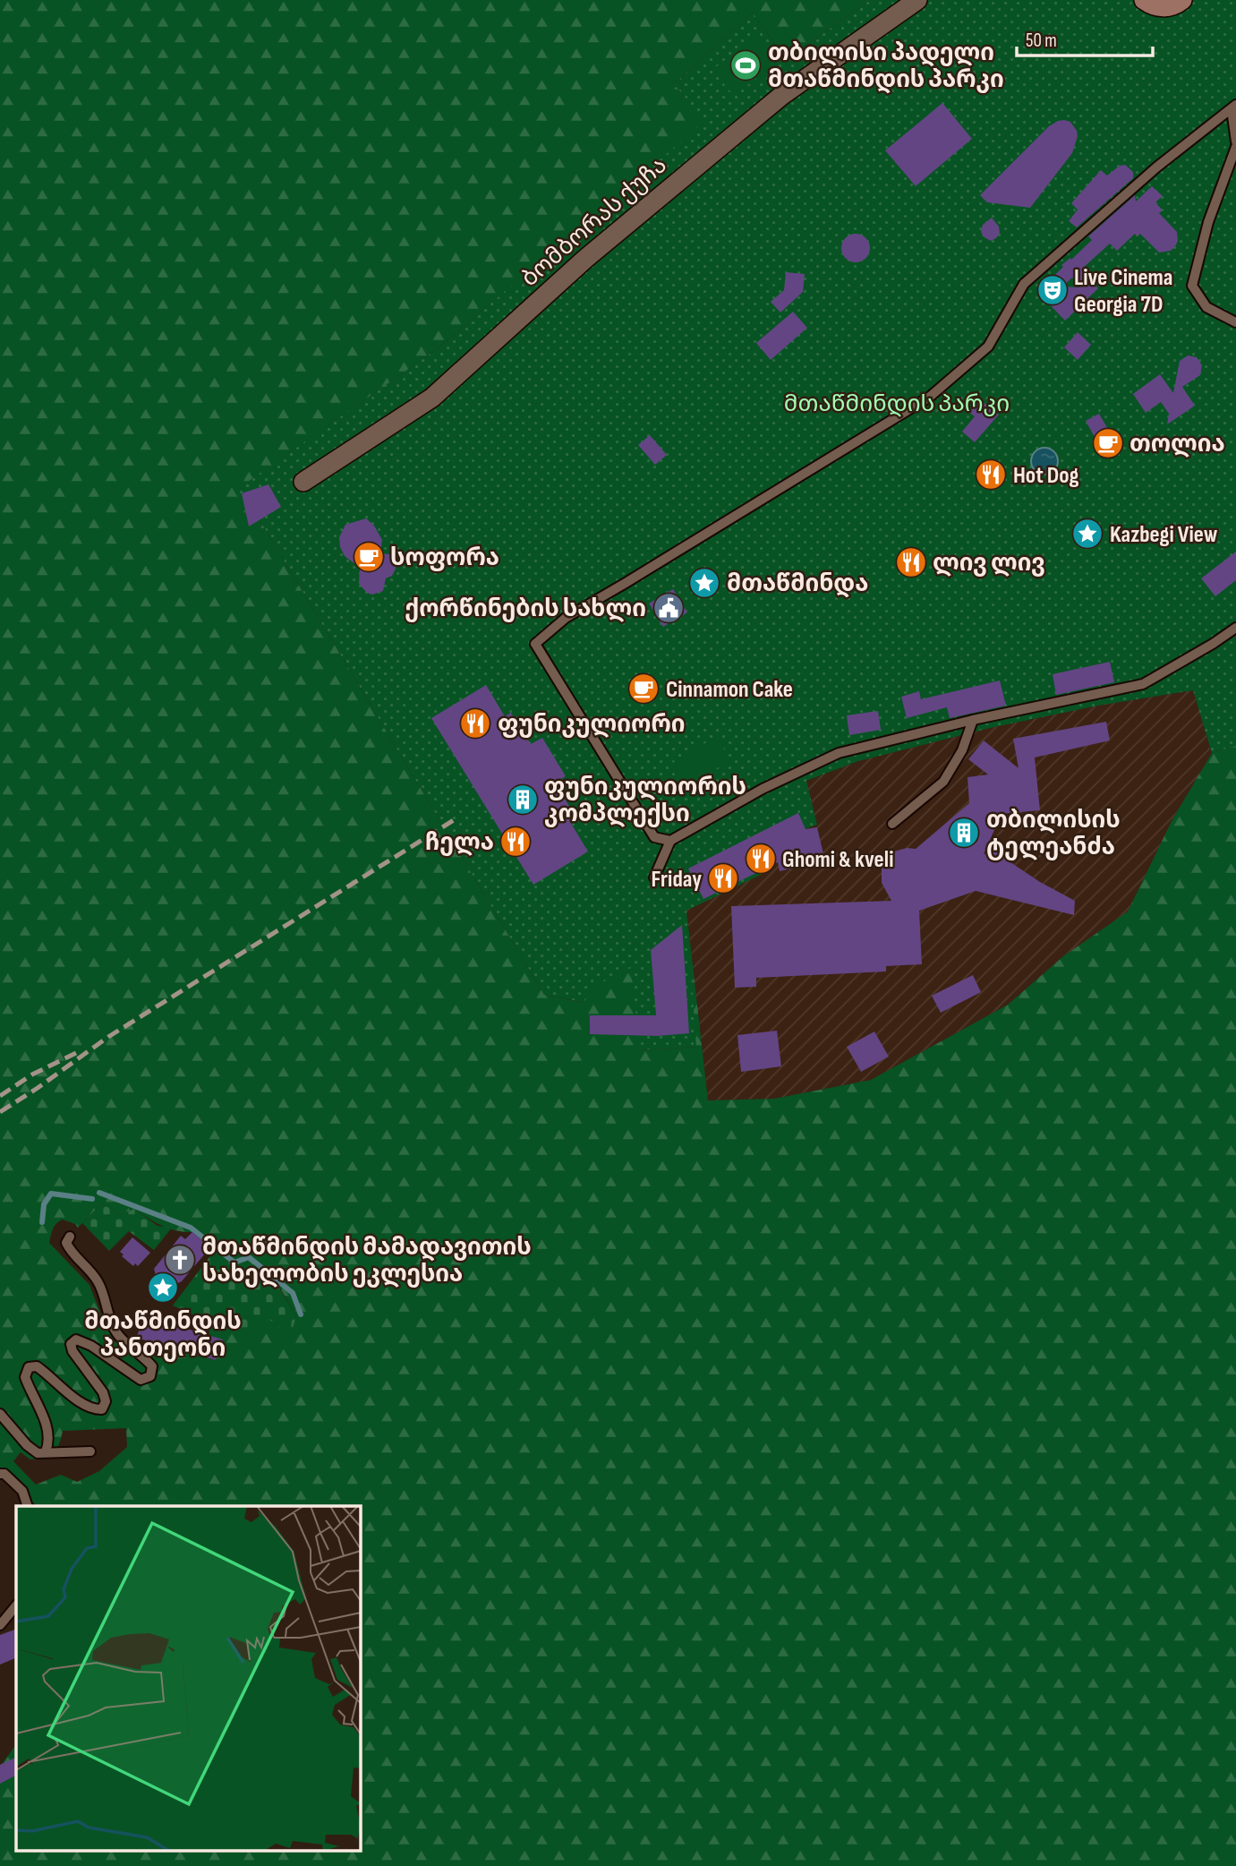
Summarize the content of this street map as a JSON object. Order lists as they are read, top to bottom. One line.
{"streets":{"street":["ბომბორას ქუჩა"]},"parks":["მთაწმინდის პარკი"],"places":{"sports":["თბილისი პადელი მთაწმინდის პარკი"],"theatre":["Live Cinema Georgia 7D"],"cafe":["თოლია","სოფორა","Cinnamon Cake"],"restaurant":["Hot Dog","ლივ ლივ","ფუნიკულიორი","ჩელა","Ghomi & kveli","Friday"],"place":["Kazbegi View","მთაწმინდა","მთაწმინდის პანთეონი"],"public building":["ქორწინების სახლი"],"building":["ფუნიკულიორის კომპლექსი","თბილისის ტელეანძა"],"church":["მთაწმინდის მამადავითის სახელობის ეკლესია"]},"scale_bar":"50 m"}
